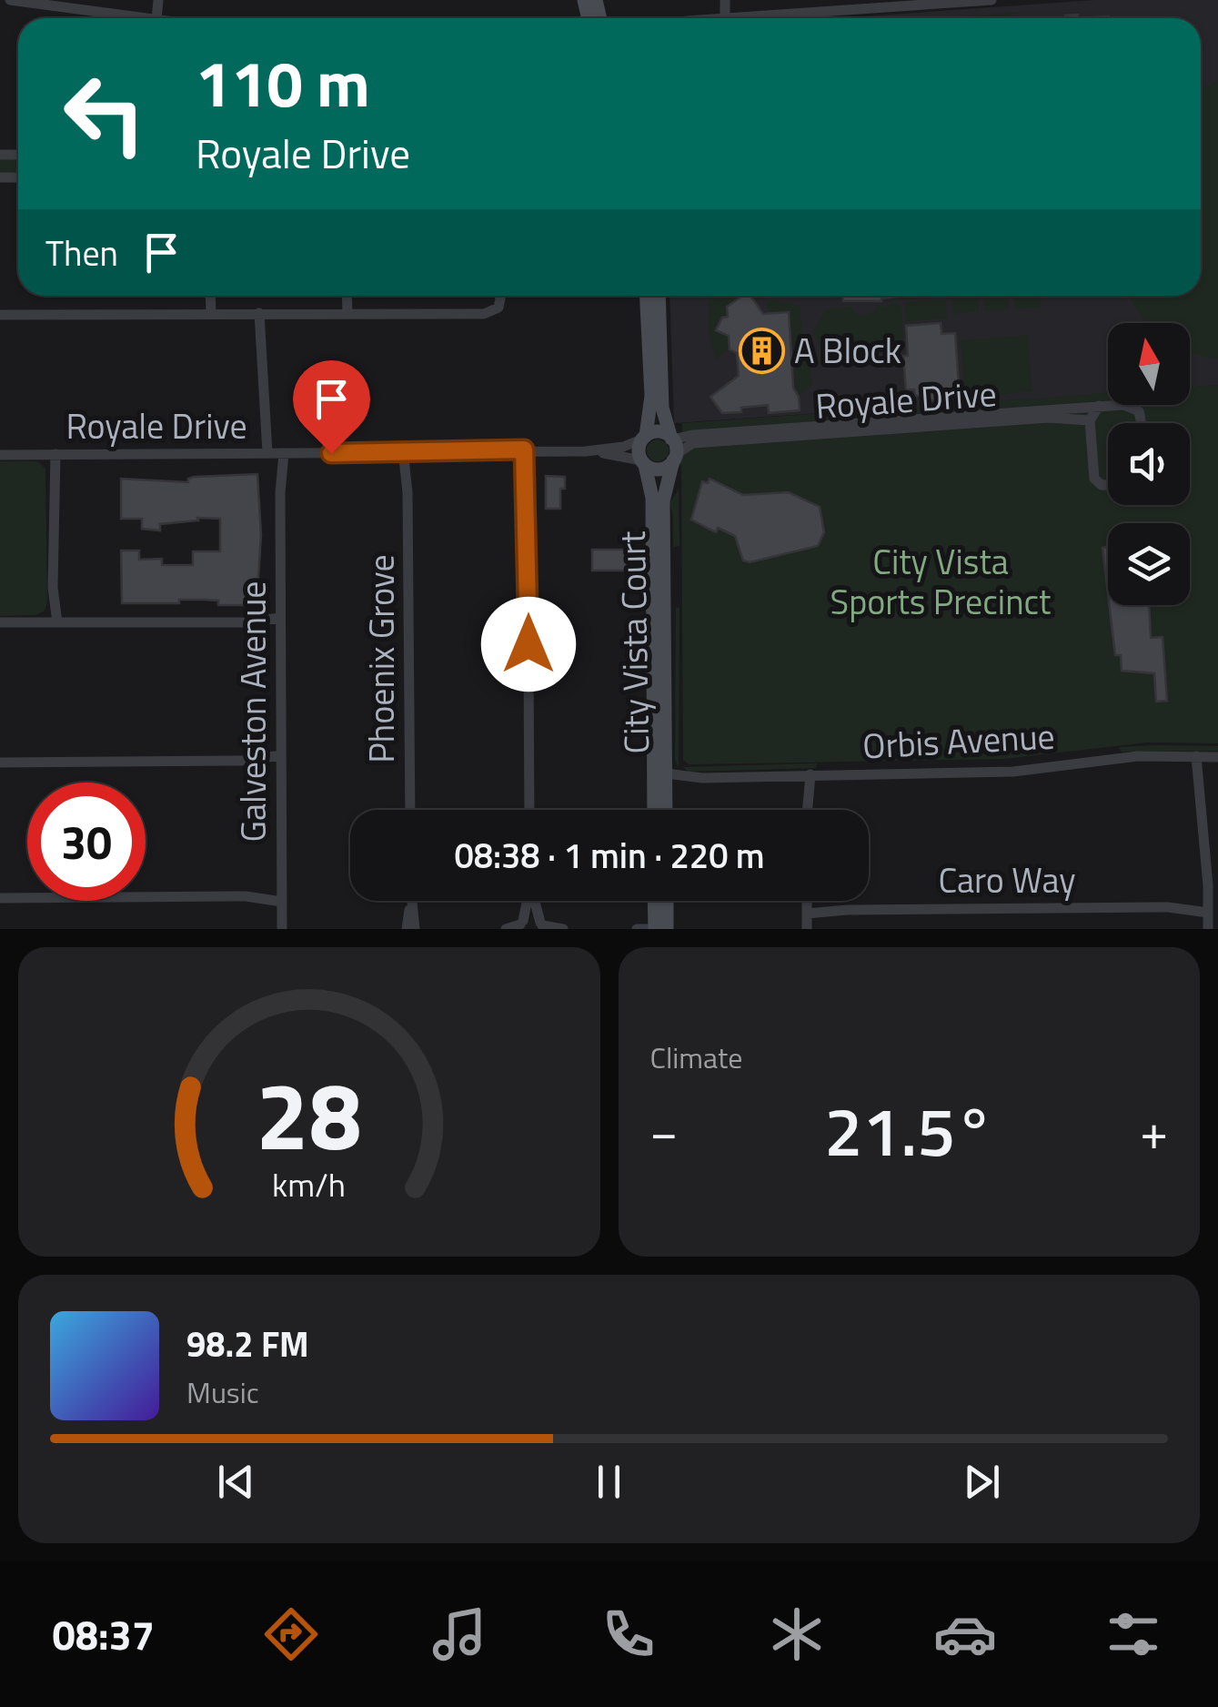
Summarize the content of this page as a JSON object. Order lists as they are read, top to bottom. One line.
{"streets":{"street":["Royale Drive","City Vista Court","Phoenix Grove","Galveston Avenue","Orbis Avenue","Caro Way"]},"crossings":[["Royale Drive","City Vista Court"],["Royale Drive","Phoenix Grove"],["Royale Drive","Galveston Avenue"],["City Vista Court","Orbis Avenue"]],"parks":["City Vista Sports Precinct"],"places":{"building":["A Block"]},"north":"top","page":{"turn":["110 m","Royale Drive"],"then":"Then","limit":"30","trip":"08:38 · 1 min · 220 m","tile":"Climate","heat":["−","21.5°","+"],"song":["98.2 FM","Music"],"tabs":"08:37","gauge":["28","km/h"]}}
